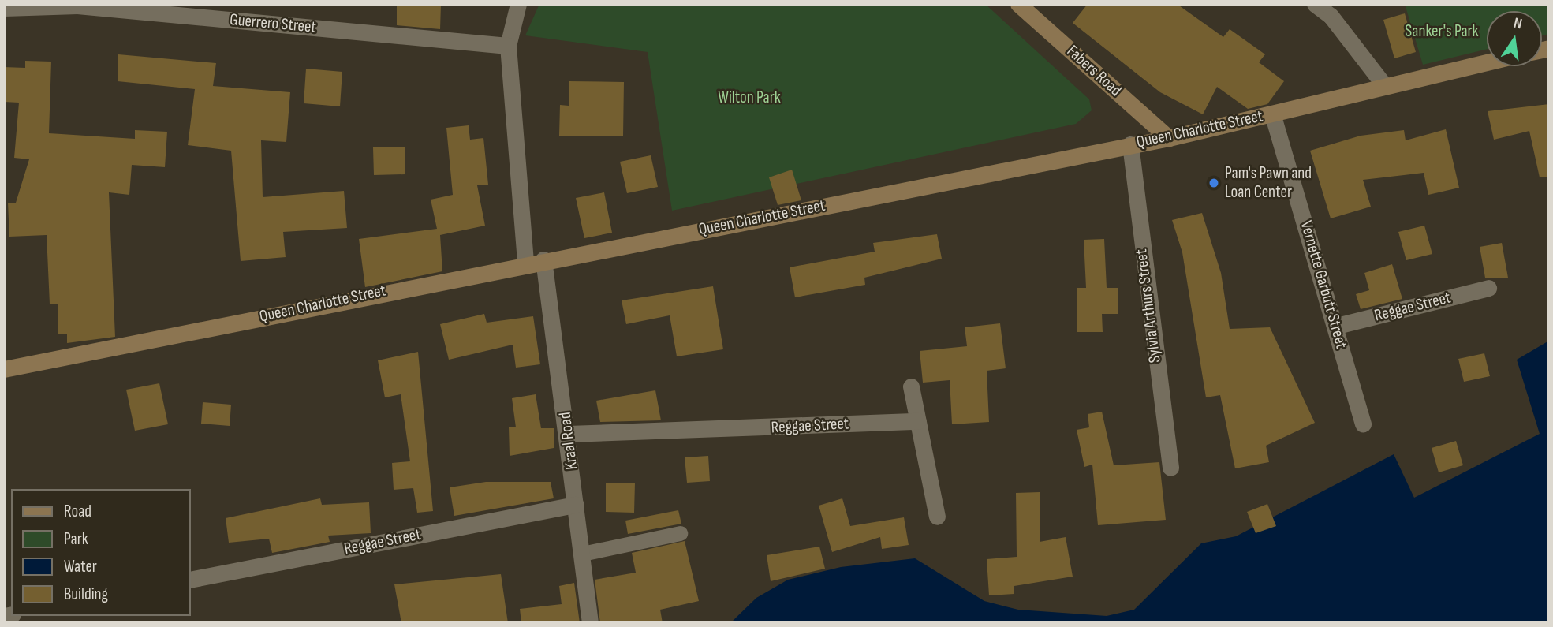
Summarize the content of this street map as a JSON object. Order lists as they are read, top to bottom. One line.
{"streets":{"main road":["Fabers Road","Queen Charlotte Street"],"street":["Guerrero Street","Vernette Garbutt Street","Sylvia Arthurs Street","Reggae Street","Kraal Road"]},"crossings":[["Fabers Road","Queen Charlotte Street"],["Queen Charlotte Street","Vernette Garbutt Street"],["Queen Charlotte Street","Sylvia Arthurs Street"],["Queen Charlotte Street","Kraal Road"],["Vernette Garbutt Street","Reggae Street"],["Reggae Street","Kraal Road"]],"parks":["Sanker's Park","Wilton Park"],"places":["Pam's Pawn and Loan Center"],"legend":["Road","Park","Water","Building"],"north":"top"}
